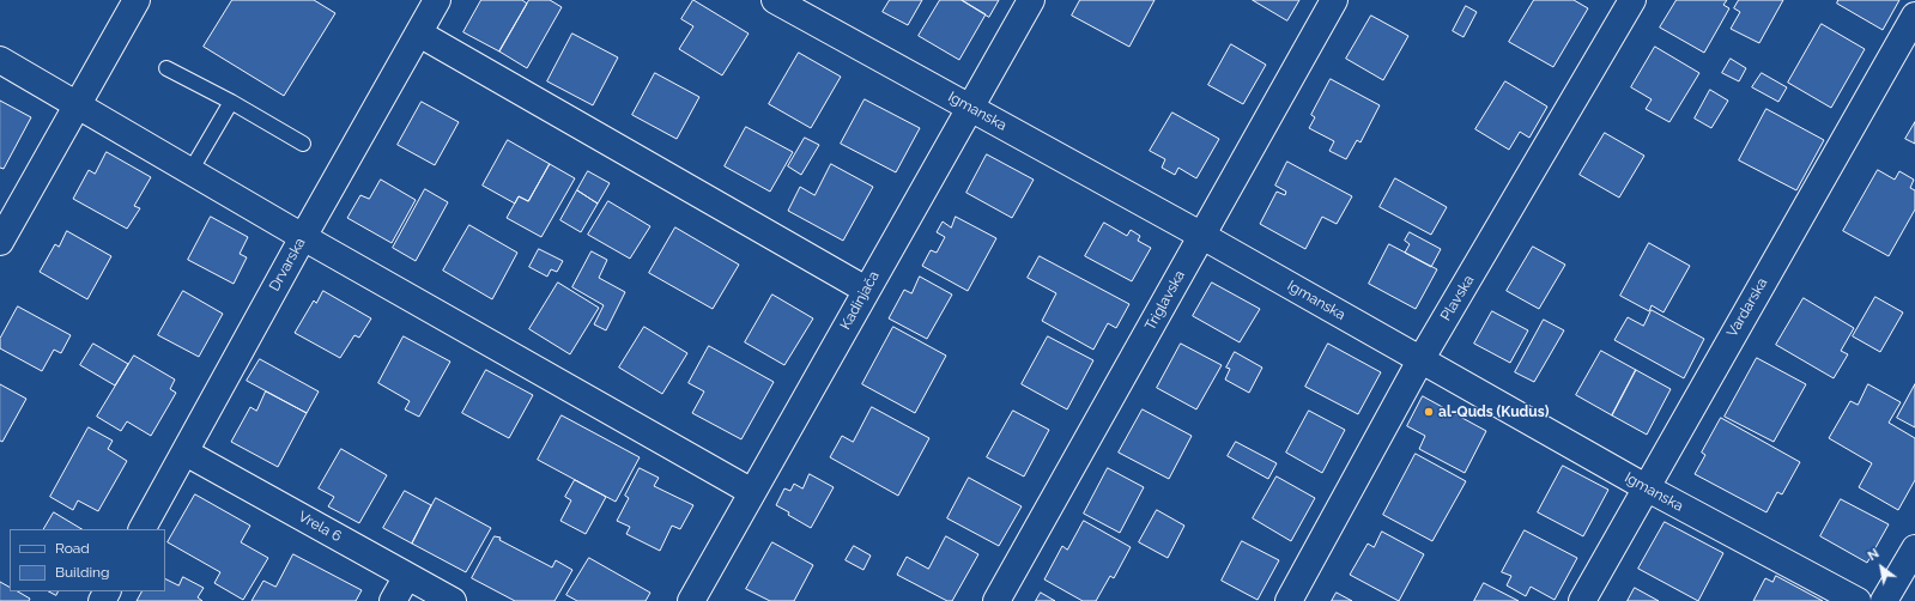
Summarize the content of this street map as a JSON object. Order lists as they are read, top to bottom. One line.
{"streets":{"street":["Igmanska","Drvarska","Plavska","Kadinjača","Triglavska","Vardarska","Vrela 6"]},"crossings":[["Igmanska","Plavska"],["Igmanska","Kadinjača"],["Igmanska","Triglavska"],["Igmanska","Vardarska"],["Drvarska","Vrela 6"]],"places":["al-Quds (Kudus)"],"legend":["Road","Building"],"north":"top left"}
